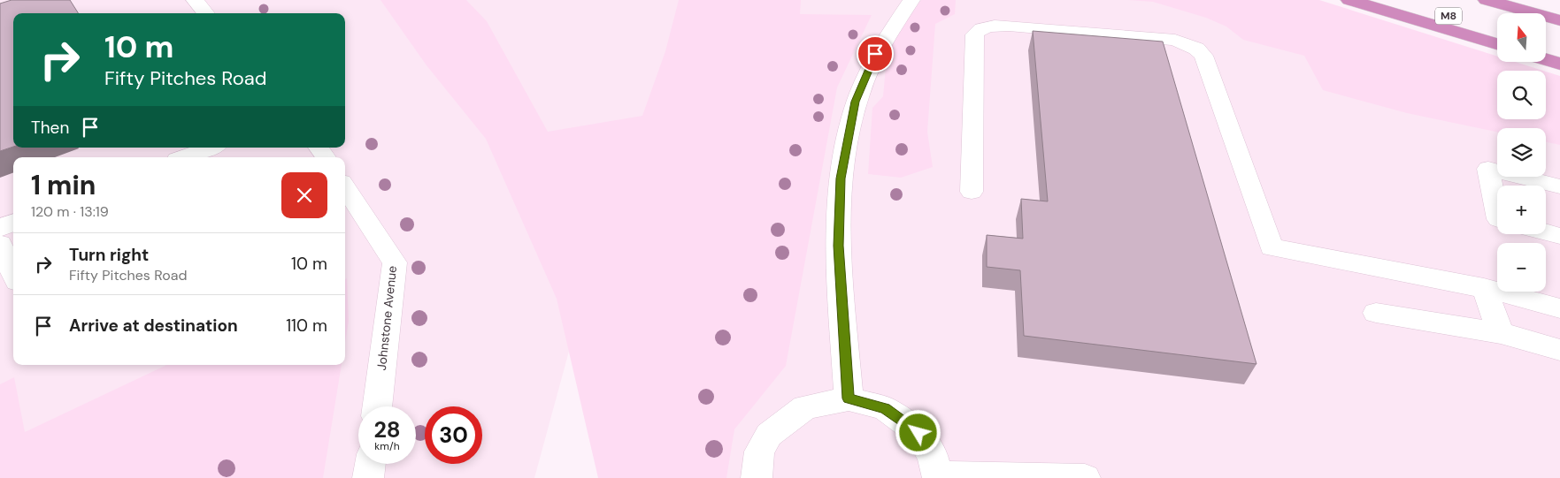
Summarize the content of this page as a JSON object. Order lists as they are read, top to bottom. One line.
{"streets":{"highway":["M8"],"street":["Johnstone Avenue"]},"north":"top","page":{"map_buttons":["+","−"],"turn":["10 m","Fifty Pitches Road"],"then":"Then","heading":["1 min","120 m · 13:19"],"list":[{"name":"Turn right","note":"Fifty Pitches Road","value":"10 m"},{"name":"Arrive at destination","value":"110 m"}],"speed":"28 km/h","limit":"30"}}
